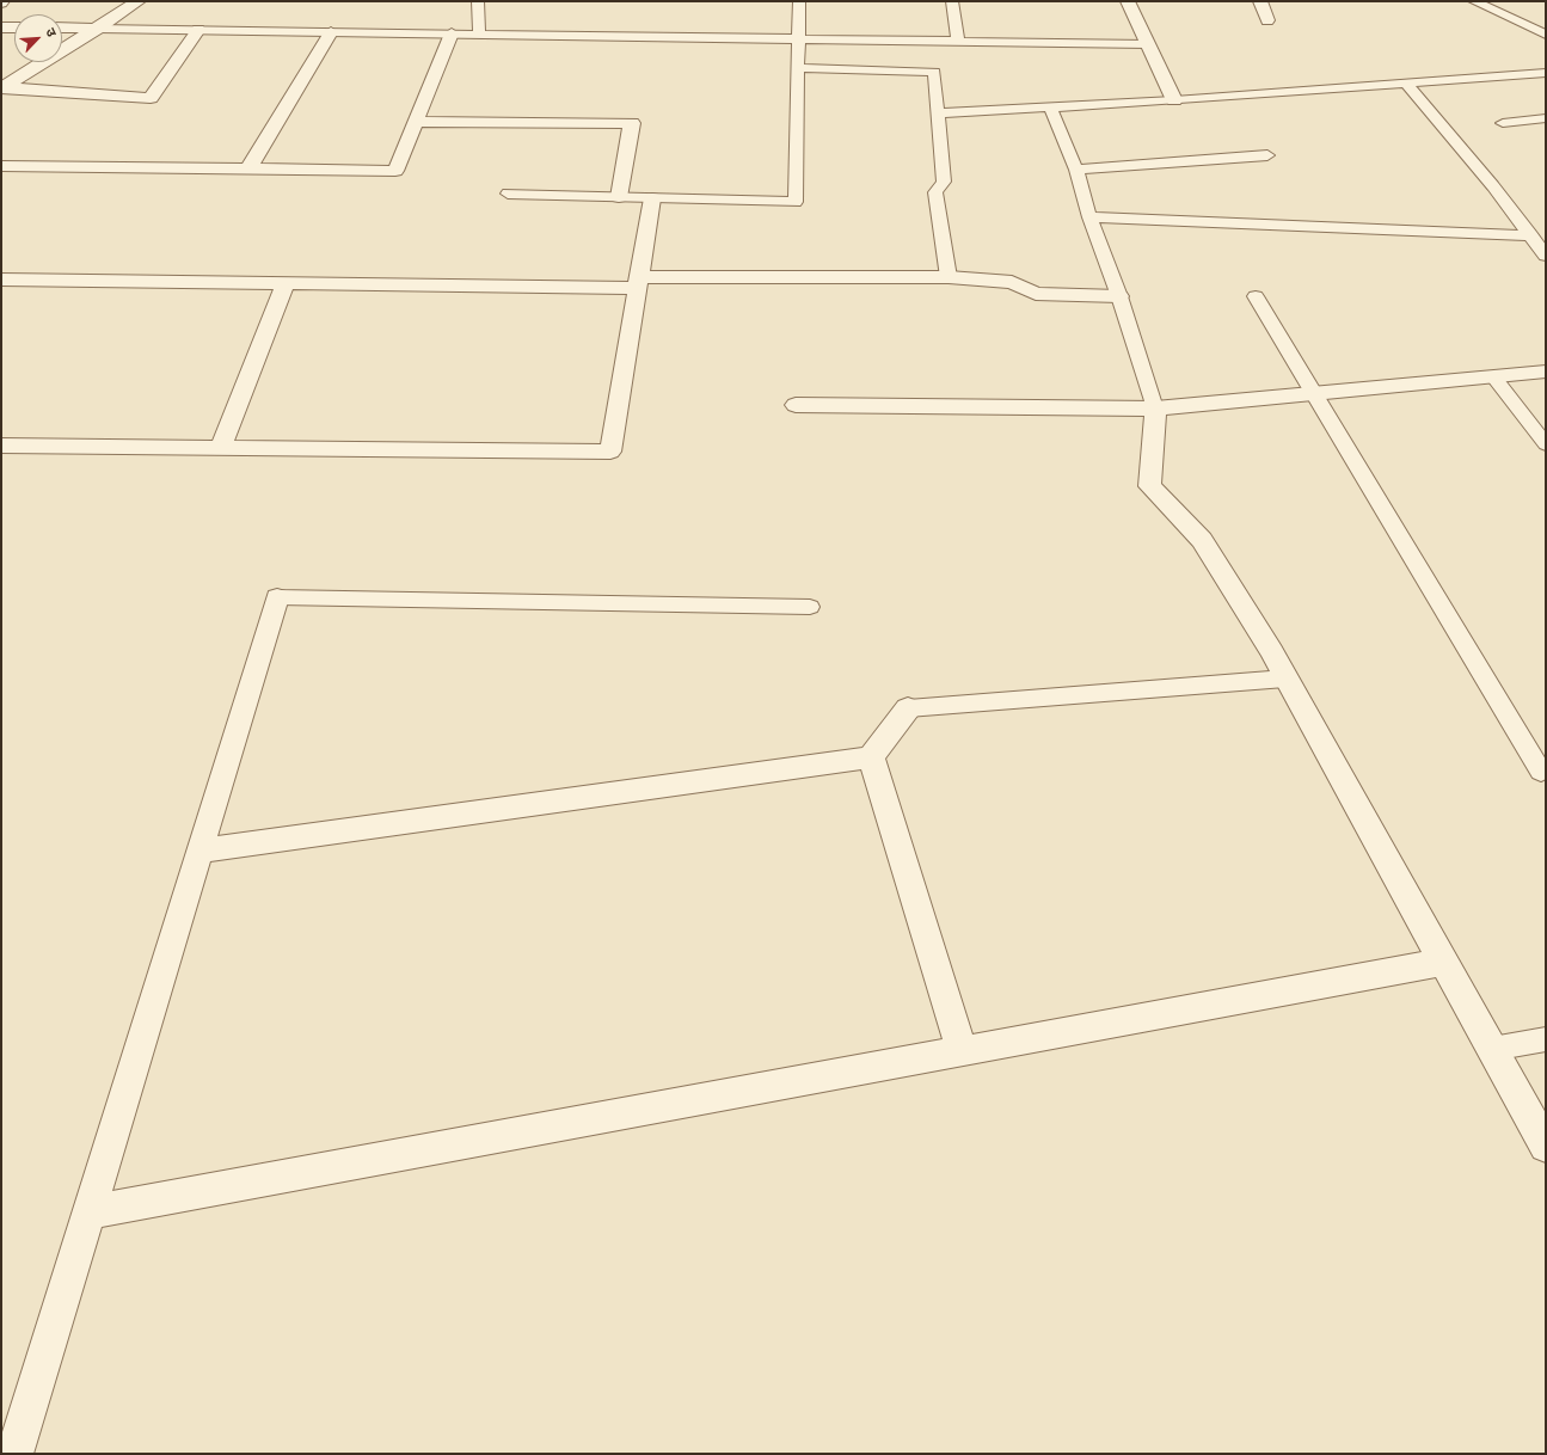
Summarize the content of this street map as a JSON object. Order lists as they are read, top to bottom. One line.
{"north":"top right"}
